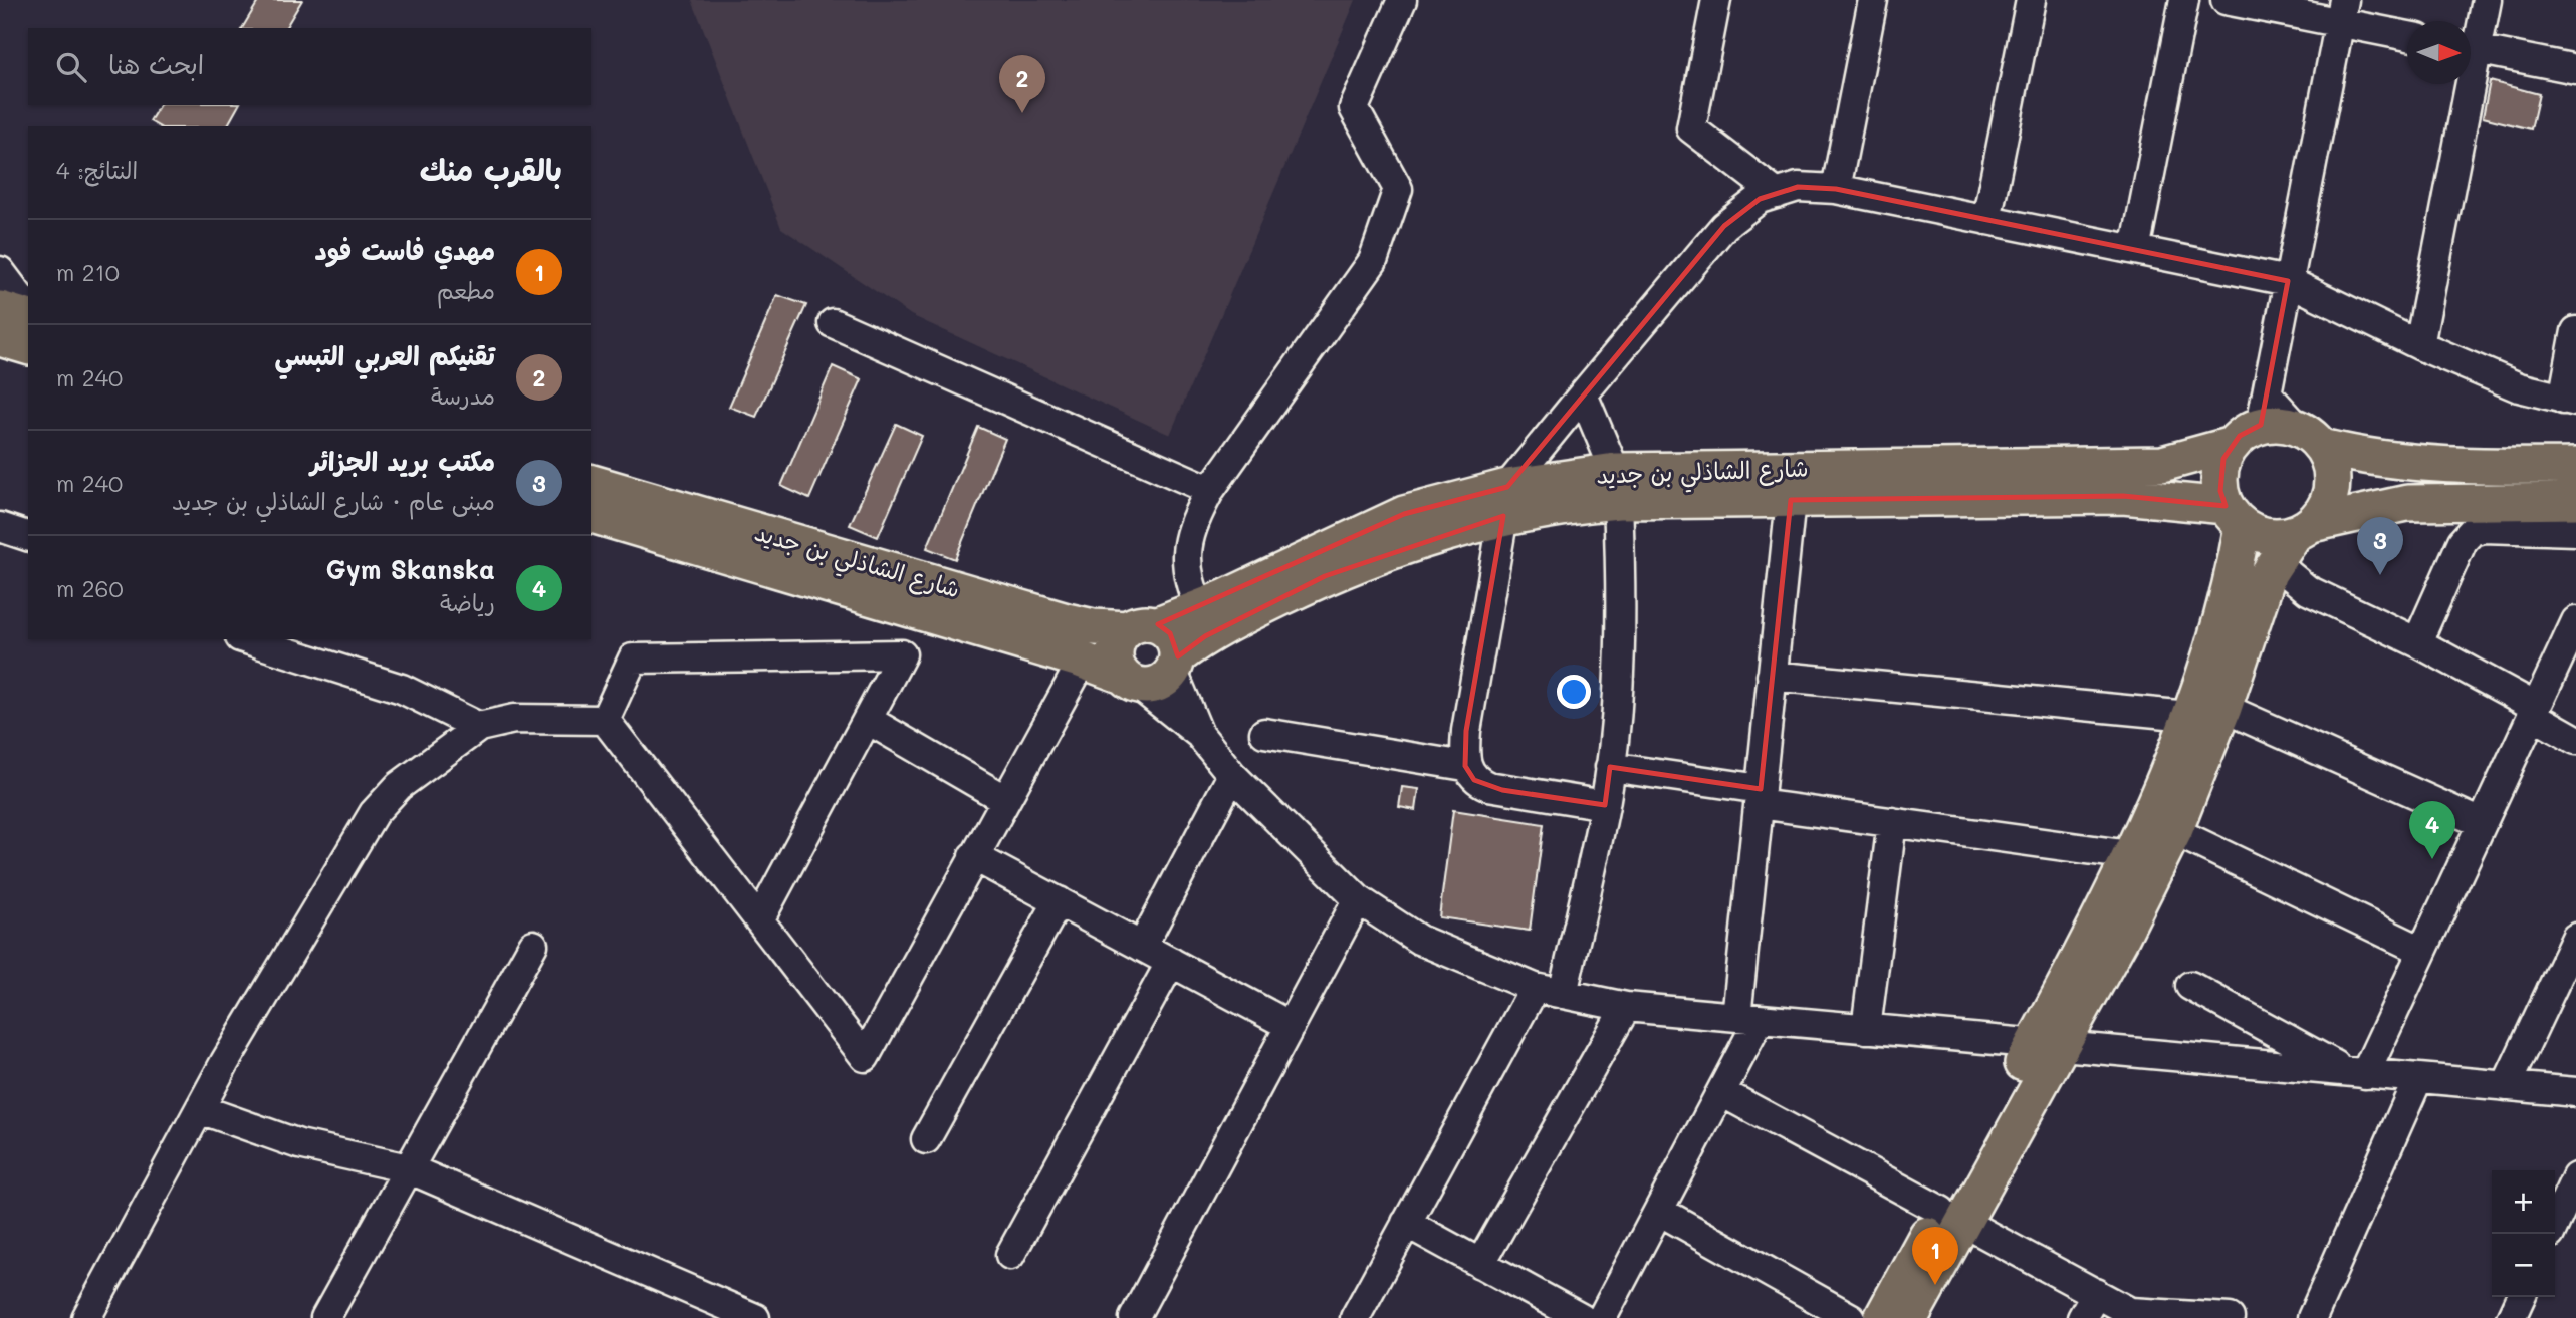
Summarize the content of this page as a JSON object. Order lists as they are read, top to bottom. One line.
{"streets":{"main road":["شارع الشاذلي بن جديد"]},"north":"right","page":{"search":"ابحث هنا","pins":["2","3","4","1"],"heading":["بالقرب منك","النتائج: 4"],"list":[{"mark":"1","name":"مهدي فاست فود","note":"مطعم","value":"210 m"},{"mark":"2","name":"تقنيكم العربي التبسي","note":"مدرسة","value":"240 m"},{"mark":"3","name":"مكتب بريد الجزائر","note":"مبنى عام · شارع الشاذلي بن جديد","value":"240 m"},{"mark":"4","name":"Gym Skanska","note":"رياضة","value":"260 m"}],"map_buttons":["+","−"]}}
